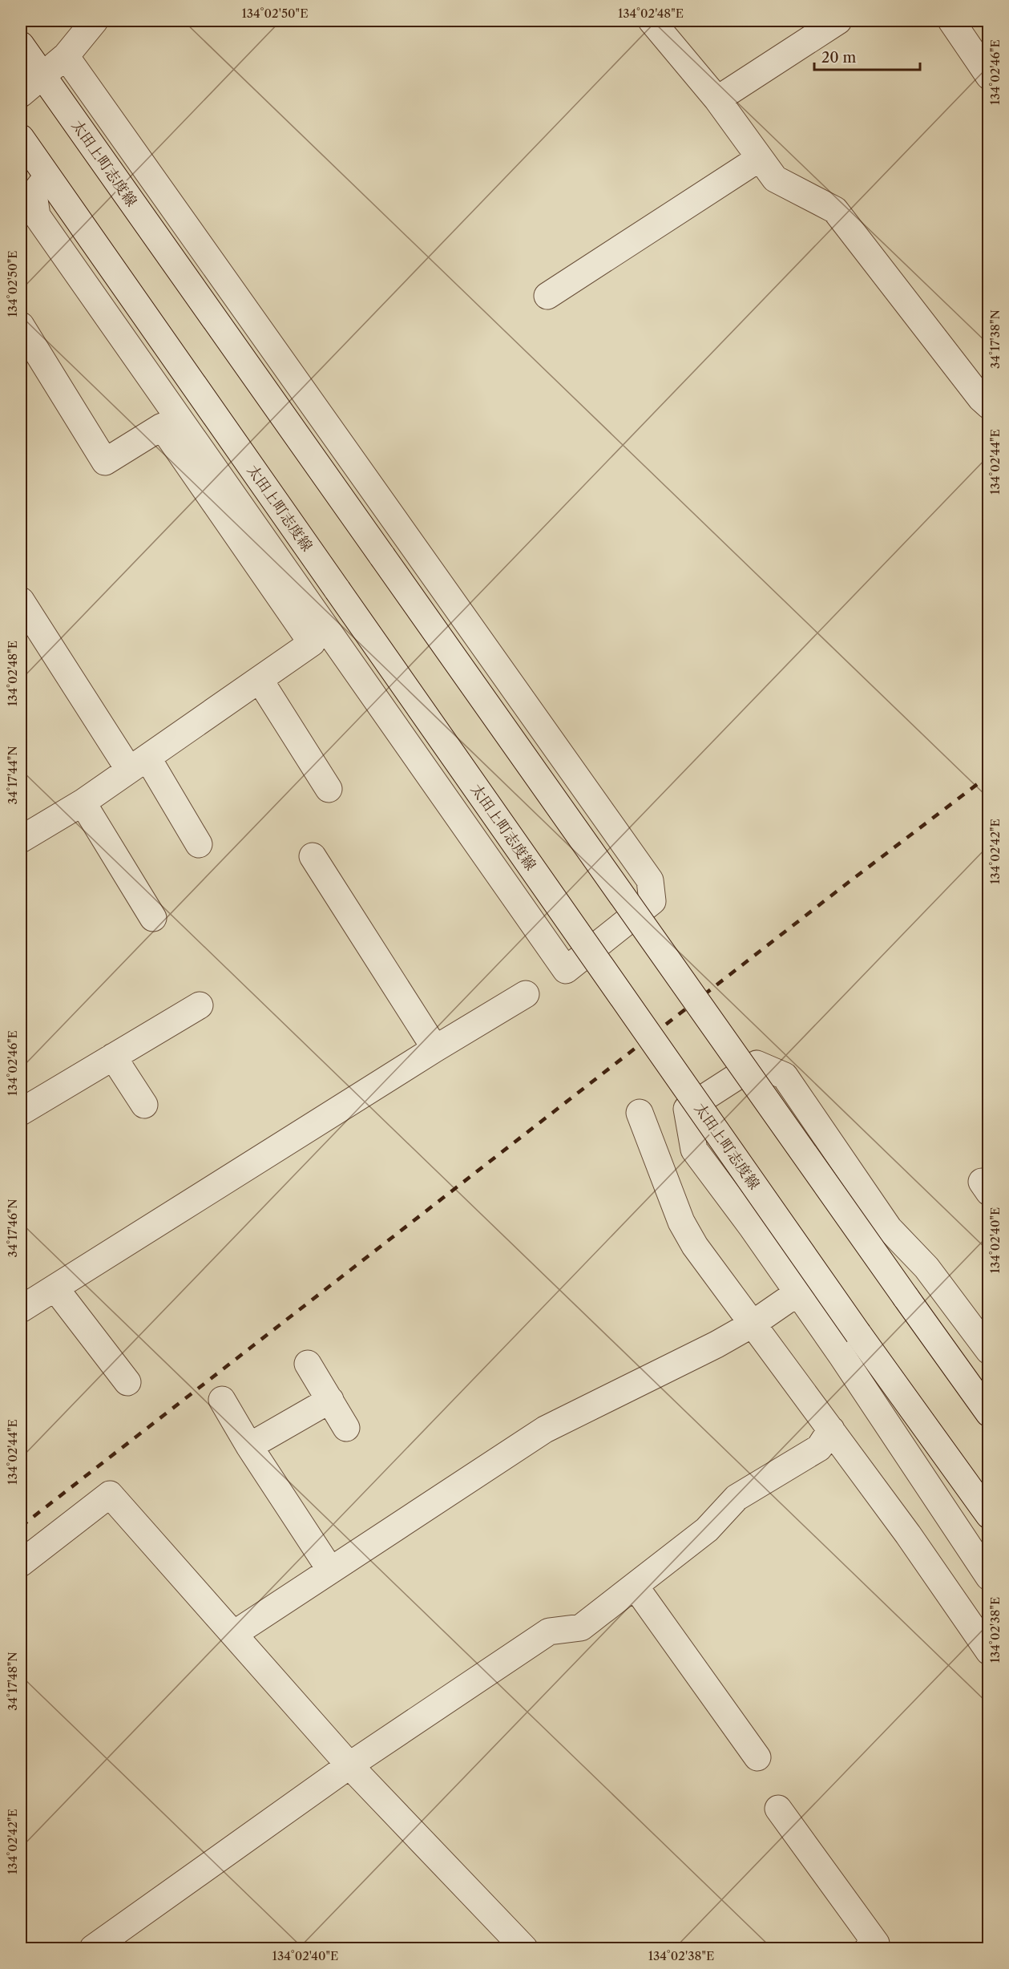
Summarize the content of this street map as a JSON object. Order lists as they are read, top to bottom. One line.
{"streets":{"street":["太田上町志度線"]},"scale_bar":"20 m","coordinates":["134°02'50\"E","134°02'48\"E","134°02'46\"E","34°17'38\"N","134°02'44\"E","34°17'44\"N","134°02'42\"E","34°17'46\"N","134°02'40\"E","134°02'38\"E","34°17'48\"N"]}
